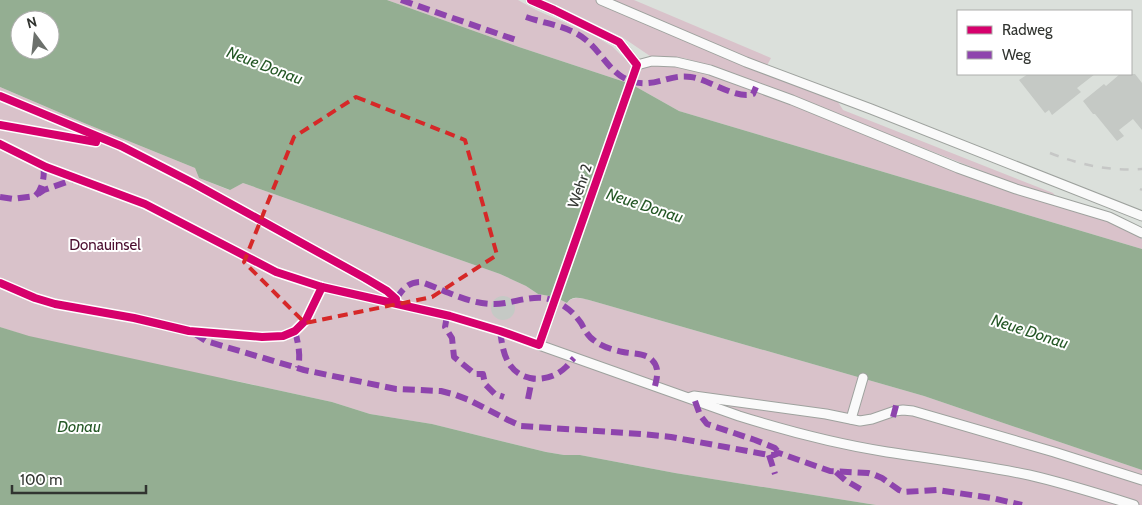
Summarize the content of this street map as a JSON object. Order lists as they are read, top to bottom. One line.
{"streets":{"lane":["Wehr 2"]},"water":["Neue Donau","Donau"],"parks":["Donauinsel"],"legend":["Radweg","Weg"],"scale_bar":"100 m","north":"top"}
